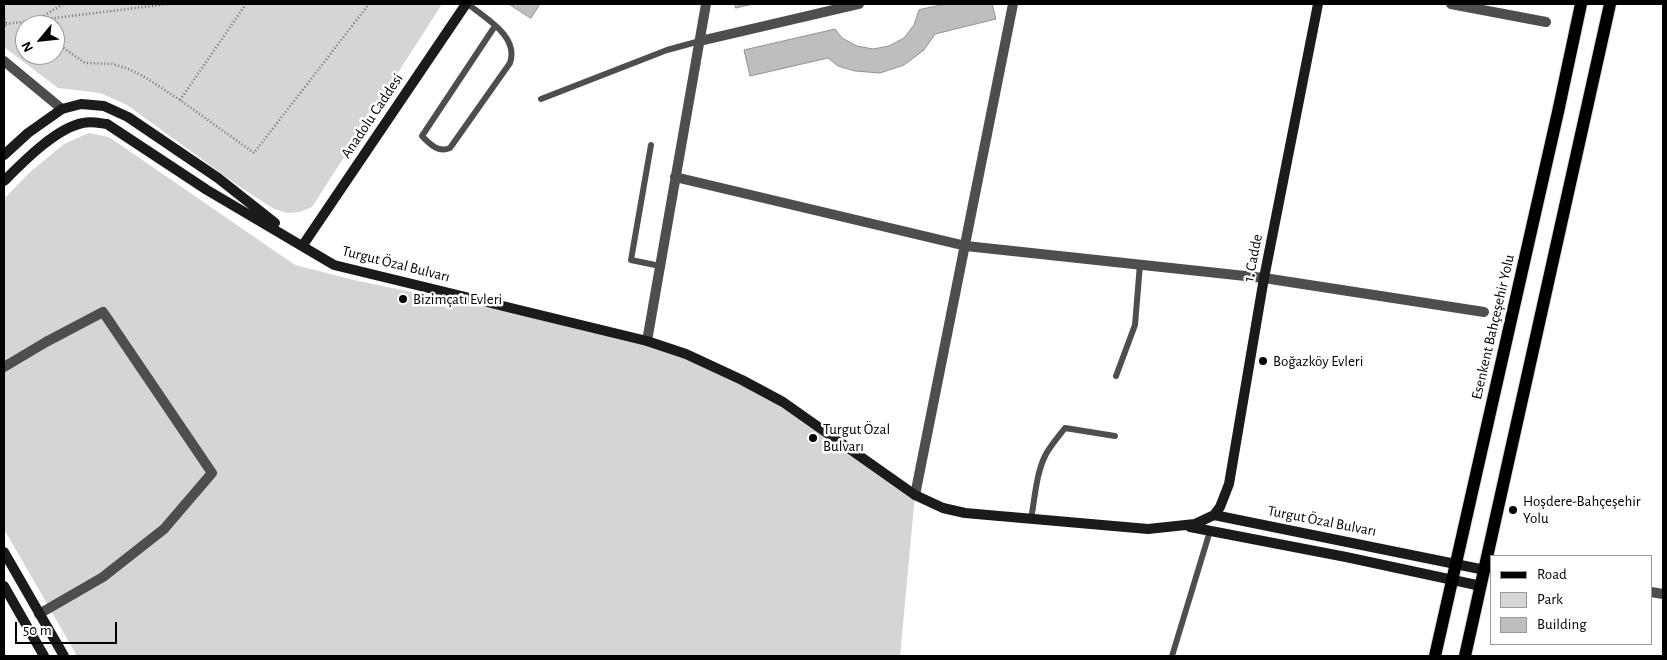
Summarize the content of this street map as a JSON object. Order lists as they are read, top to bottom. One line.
{"streets":{"main road":["Esenkent Bahçeşehir Yolu"],"street":["Anadolu Caddesi","1. Cadde","Turgut Özal Bulvarı"]},"crossings":[["Anadolu Caddesi","Turgut Özal Bulvarı"],["1. Cadde","Turgut Özal Bulvarı"],["Turgut Özal Bulvarı","Esenkent Bahçeşehir Yolu"]],"places":["Bizimçatı Evleri","Boğazköy Evleri","Turgut Özal Bulvarı","Hoşdere-Bahçeşehir Yolu"],"legend":["Road","Park","Building"],"scale_bar":"50 m","north":"bottom left"}
